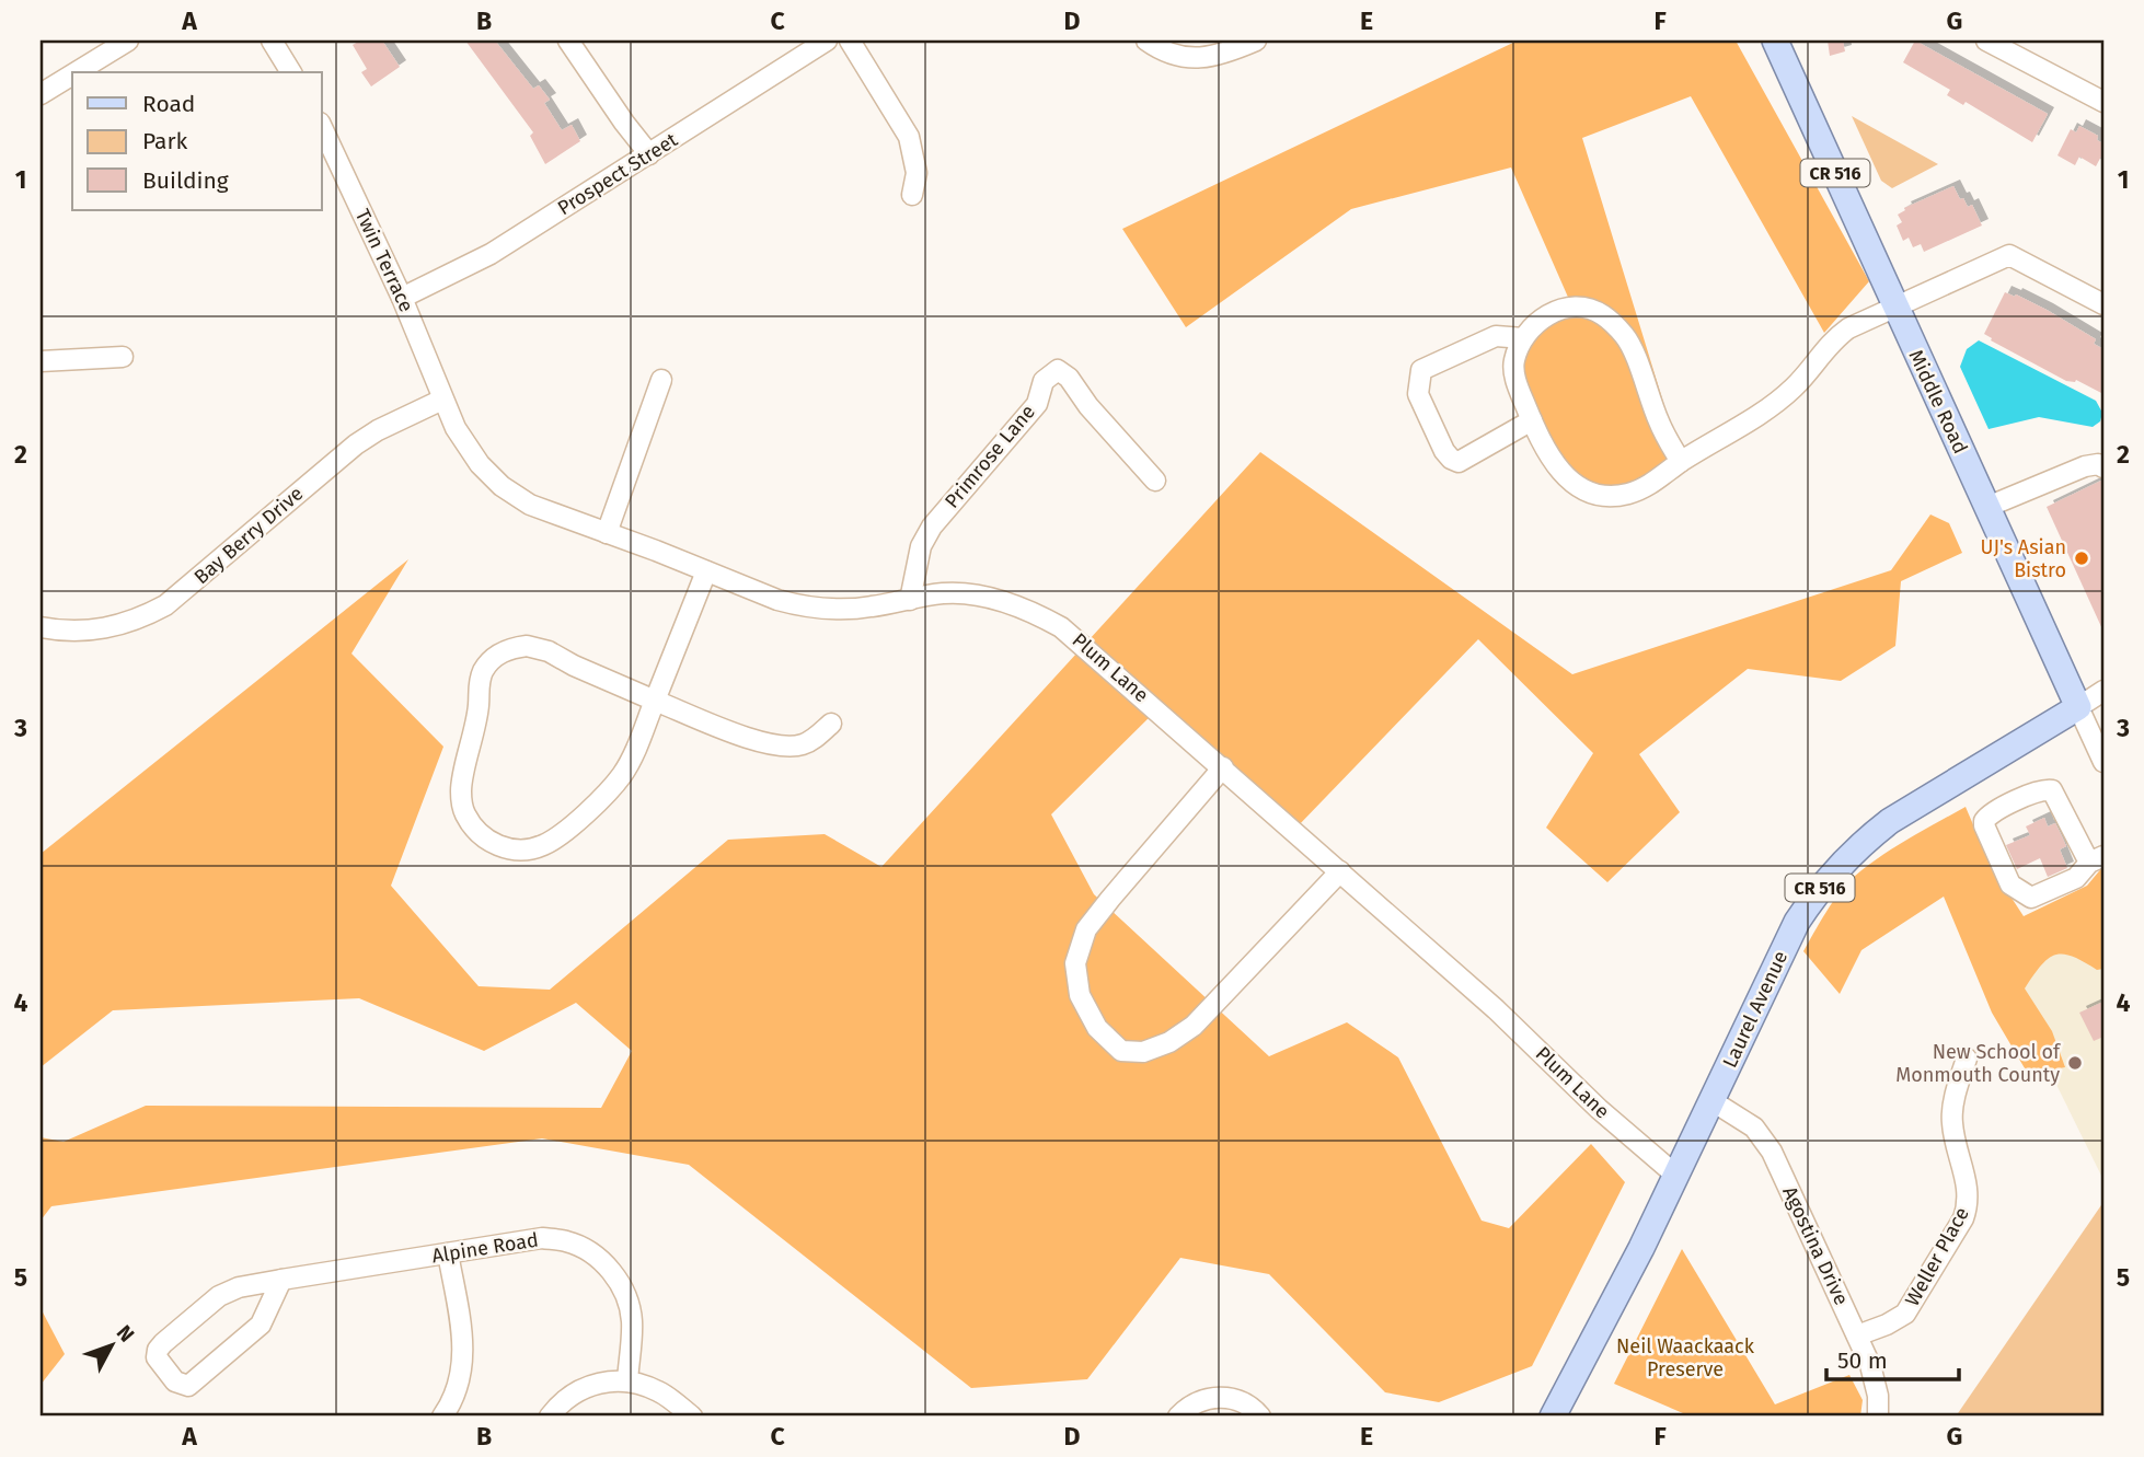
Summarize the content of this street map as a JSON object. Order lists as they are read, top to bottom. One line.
{"streets":{"main road":["CR 516","Middle Road","Laurel Avenue"],"street":["Prospect Street","Twin Terrace","Primrose Lane","Bay Berry Drive","Plum Lane","Agostina Drive","Alpine Road","Weller Place"]},"crossings":[["Prospect Street","Twin Terrace"],["Twin Terrace","Bay Berry Drive"],["Twin Terrace","Plum Lane"],["Middle Road","Laurel Avenue"],["Primrose Lane","Plum Lane"],["Bay Berry Drive","Plum Lane"],["Plum Lane","Laurel Avenue"],["Laurel Avenue","Agostina Drive"],["Agostina Drive","Weller Place"]],"parks":["Neil Waackaack Preserve"],"places":["UJ's Asian Bistro","New School of Monmouth County"],"legend":["Road","Park","Building"],"scale_bar":"50 m","north":"top right","grid":{"columns":["A","B","C","D","E","F","G"],"rows":["1","2","3","4","5"]}}
